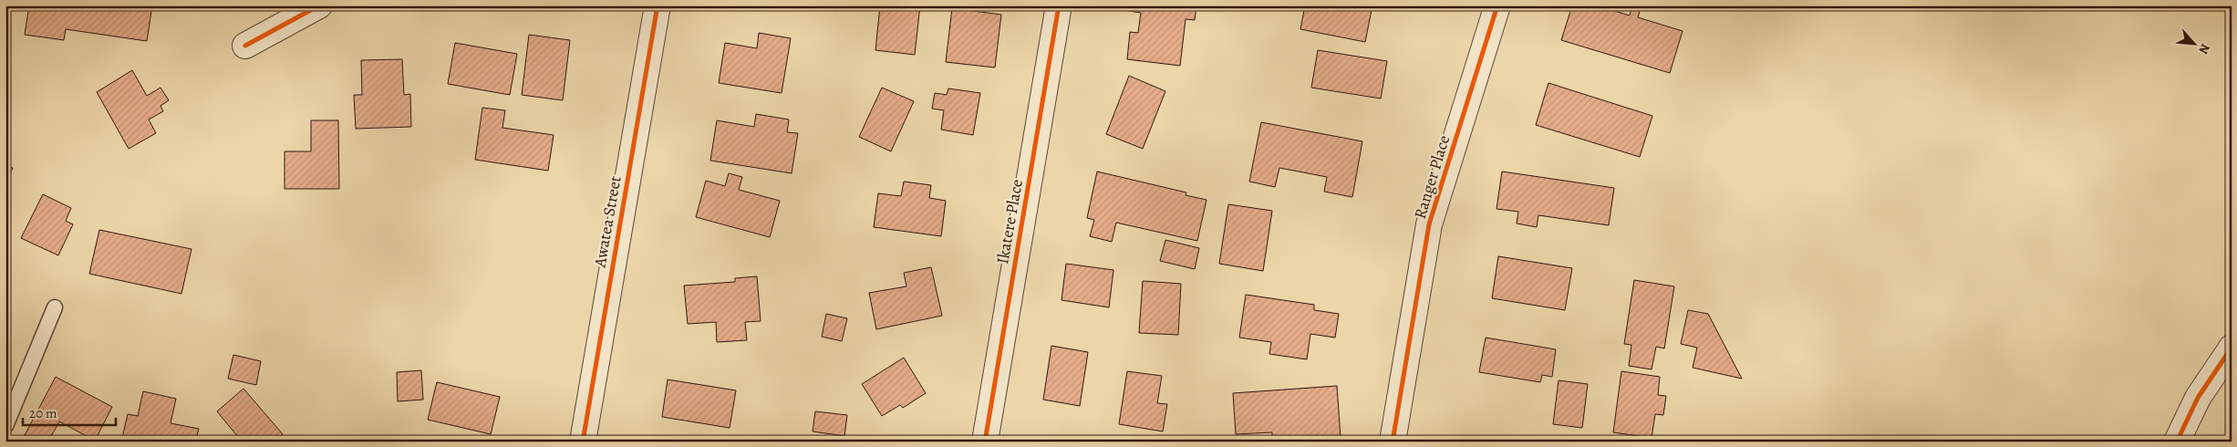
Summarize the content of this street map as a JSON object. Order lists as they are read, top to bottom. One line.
{"streets":{"street":["Ranger Place","Awatea Street","Ikatere Place"]},"scale_bar":"20 m","north":"bottom right"}
